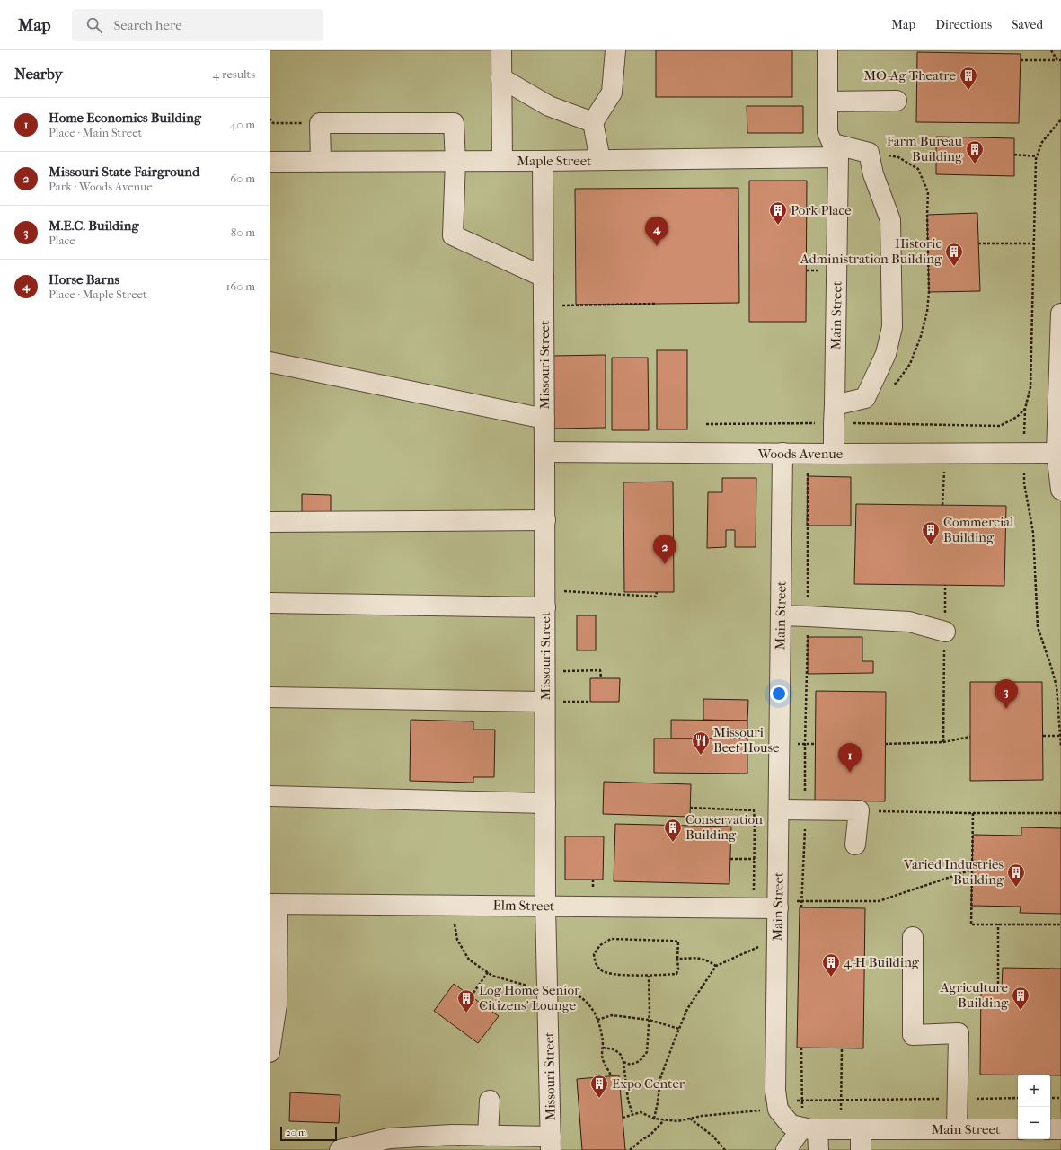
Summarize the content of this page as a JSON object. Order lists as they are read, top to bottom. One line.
{"streets":{"street":["Maple Street","Main Street","Missouri Street","Woods Avenue","Elm Street"]},"crossings":[["Maple Street","Main Street"],["Maple Street","Missouri Street"],["Main Street","Woods Avenue"],["Main Street","Elm Street"],["Missouri Street","Woods Avenue"],["Missouri Street","Elm Street"]],"places":{"building":["MO-Ag Theatre","Farm Bureau Building","Pork Place","Historic Administration Building","Commercial Building","Conservation Building","Varied Industries Building","4-H Building","Agriculture Building","Log Home Senior Citizens' Lounge","Expo Center"],"restaurant":["Missouri Beef House"]},"scale_bar":"20 m","page":{"header":"Map","search":"Search here","nav":["Map","Directions","Saved"],"heading":["Nearby","4 results"],"list":[{"mark":"1","name":"Home Economics Building","note":"Place · Main Street","value":"40 m"},{"mark":"2","name":"Missouri State Fairground","note":"Park · Woods Avenue","value":"60 m"},{"mark":"3","name":"M.E.C. Building","note":"Place","value":"80 m"},{"mark":"4","name":"Horse Barns","note":"Place · Maple Street","value":"160 m"}],"pins":["4","2","3","1"],"map_buttons":["+","−"],"scale":"20 m"}}
